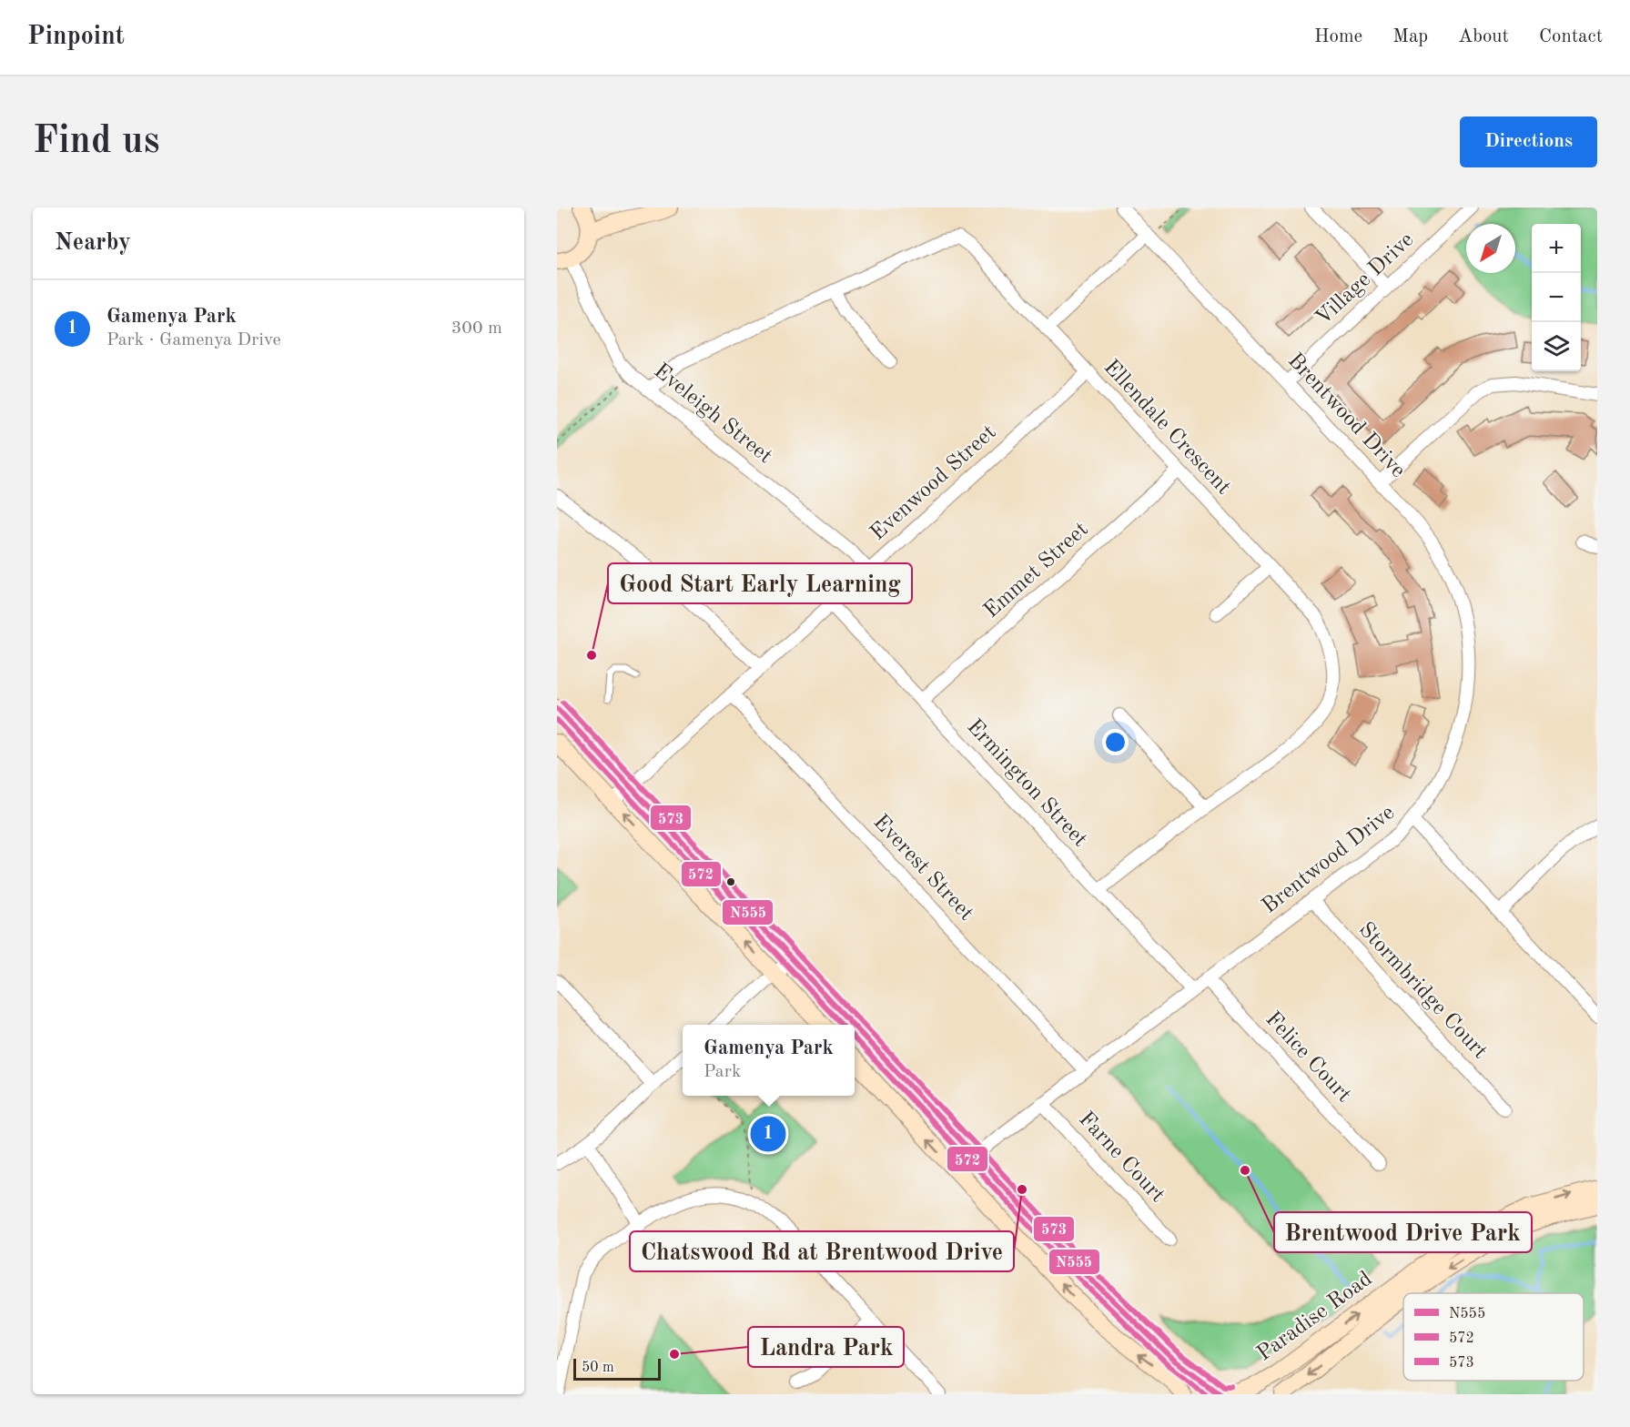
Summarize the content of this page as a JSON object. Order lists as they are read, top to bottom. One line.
{"streets":{"main road":["Paradise Road"],"street":["Village Drive","Eveleigh Street","Brentwood Drive","Ellendale Crescent","Evenwood Street","Emmet Street","Ermington Street","Everest Street","Stormbridge Court","Felice Court","Farne Court"]},"crossings":[["Village Drive","Brentwood Drive"],["Eveleigh Street","Ellendale Crescent"],["Eveleigh Street","Evenwood Street"],["Brentwood Drive","Ermington Street"],["Brentwood Drive","Everest Street"],["Brentwood Drive","Stormbridge Court"],["Brentwood Drive","Felice Court"],["Brentwood Drive","Farne Court"],["Ellendale Crescent","Evenwood Street"],["Ellendale Crescent","Emmet Street"],["Ellendale Crescent","Ermington Street"],["Evenwood Street","Ermington Street"],["Evenwood Street","Everest Street"],["Emmet Street","Ermington Street"]],"places":["Good Start Early Learning","Brentwood Drive Park","Chatswood Rd at Brentwood Drive","Landra Park"],"lines":["transit line 573","transit line N555","transit line 572"],"legend":["N555","572","573"],"scale_bar":"50 m","north":"bottom left","page":{"header":"Pinpoint","nav":["Home","Map","About","Contact"],"buttons":"Directions","title":"Find us","heading":"Nearby","map_buttons":["+","−"],"list":[{"mark":"1","name":"Gamenya Park","note":"Park · Gamenya Drive","value":"300 m"}],"popup":["Gamenya Park","Park"],"pins":"1","scale":"50 m"}}
